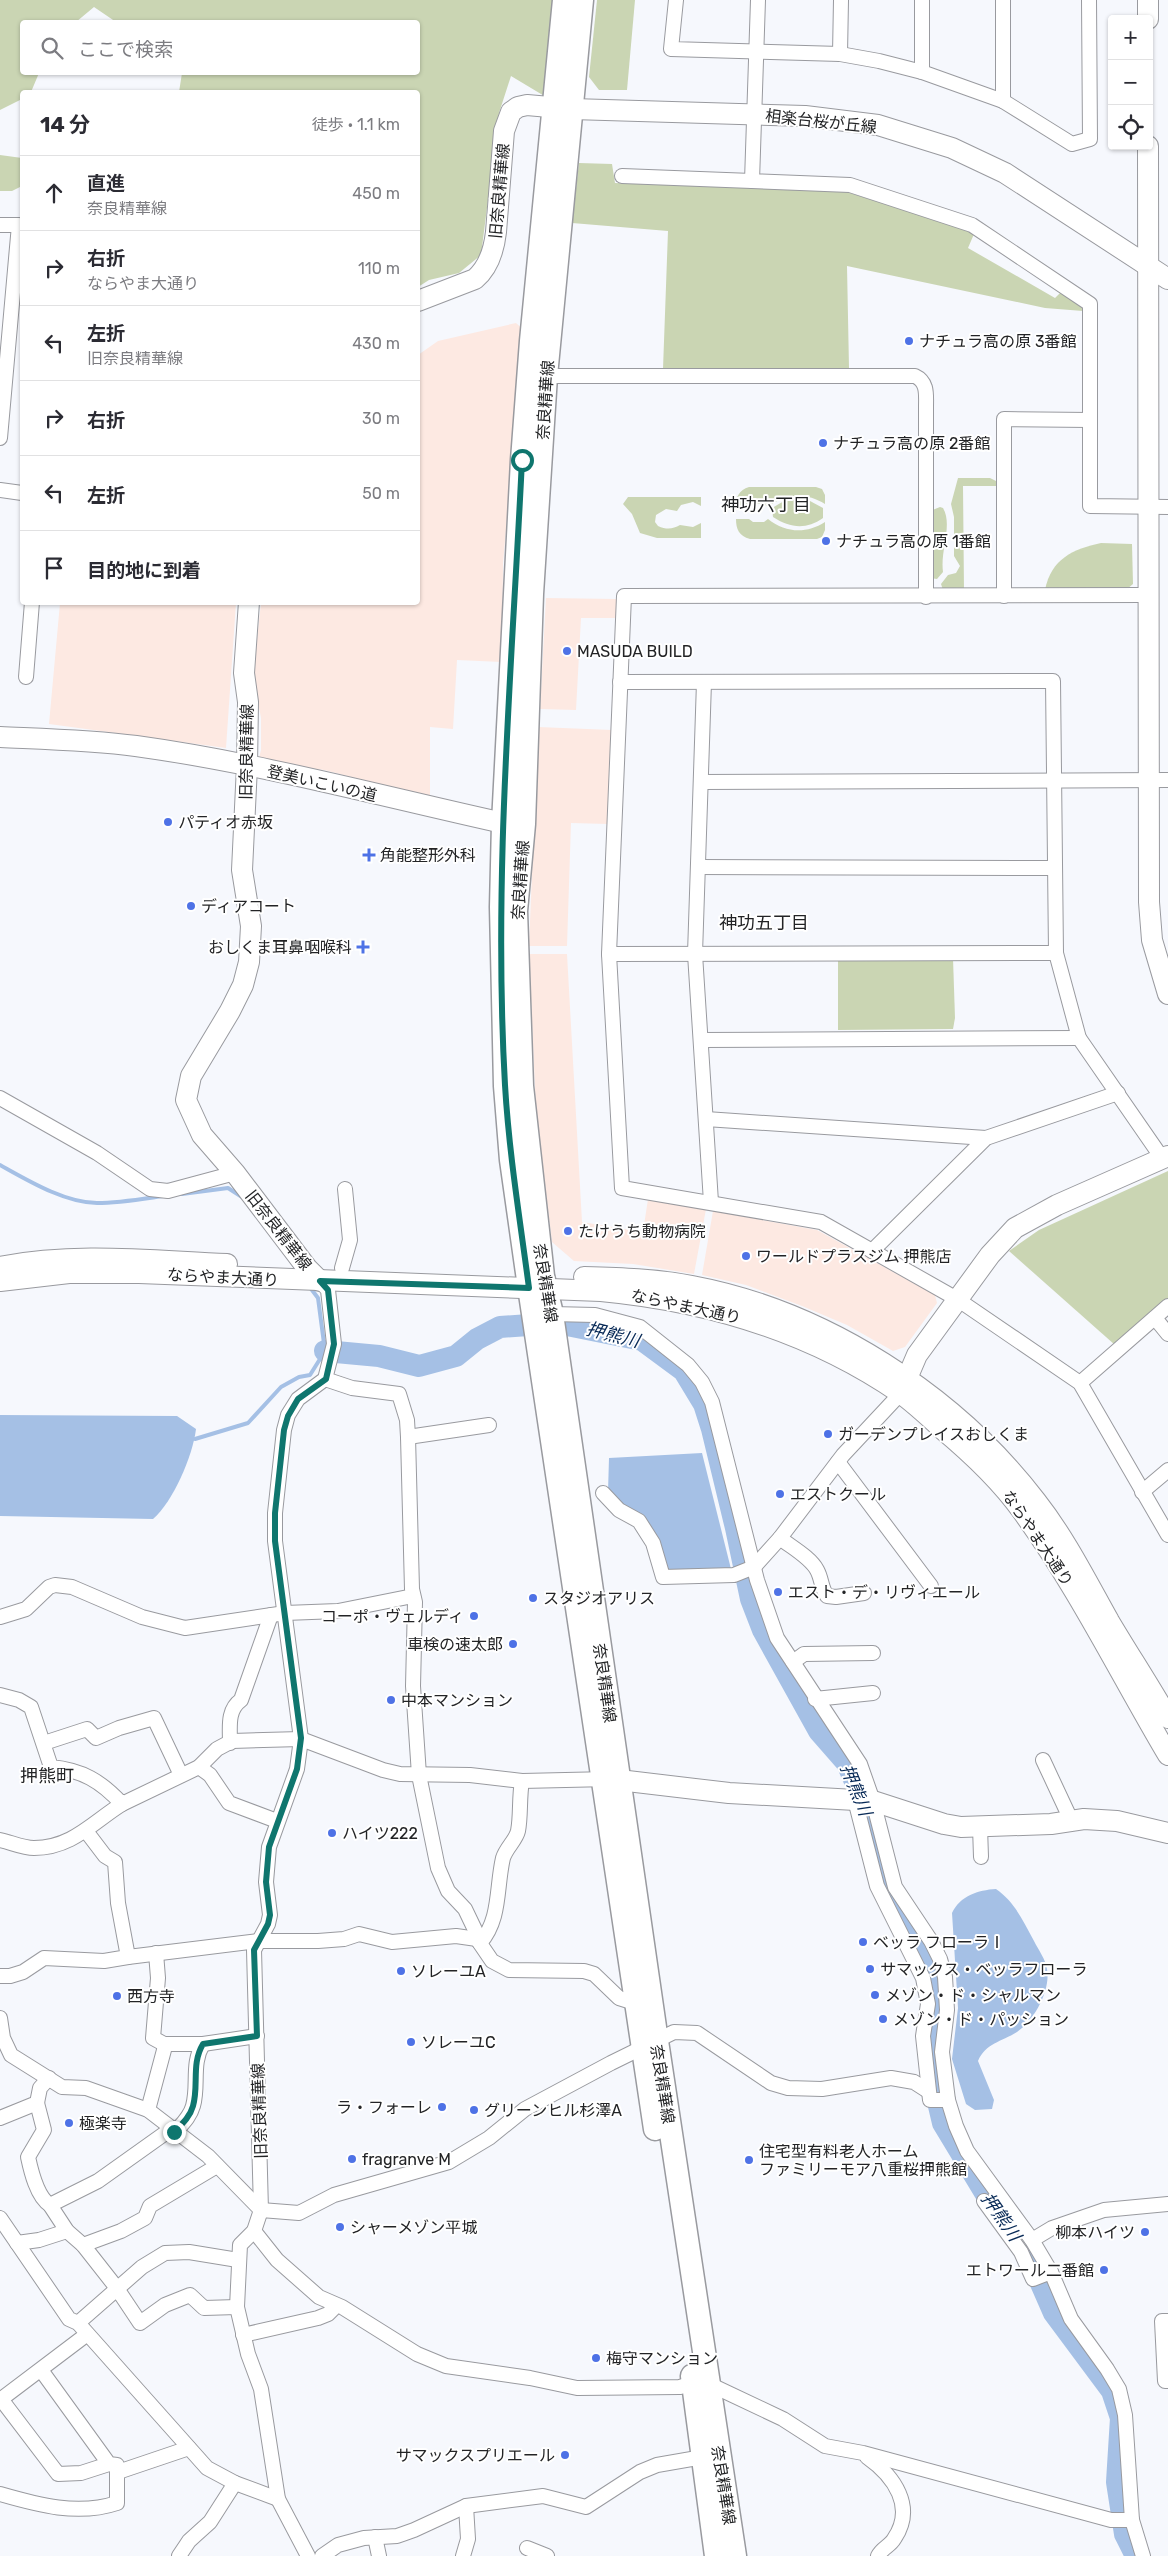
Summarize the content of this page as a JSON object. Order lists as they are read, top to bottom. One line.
{"streets":{"main road":["奈良精華線"],"street":["相楽台桜が丘線","旧奈良精華線","登美いこいの道","ならやま大通り"]},"crossings":[["相楽台桜が丘線","旧奈良精華線"],["相楽台桜が丘線","奈良精華線"],["旧奈良精華線","奈良精華線"],["旧奈良精華線","登美いこいの道"],["旧奈良精華線","ならやま大通り"],["奈良精華線","登美いこいの道"],["奈良精華線","ならやま大通り"]],"districts":["神功六丁目","神功五丁目","押熊町"],"water":["押熊川"],"places":{"other":["ナチュラ高の原 3番館","ナチュラ高の原 2番館","ナチュラ高の原 1番館","MASUDA BUILD","パティオ赤坂","ディアコート","たけうち動物病院","ワールドプラスジム 押熊店","ガーデンプレイスおしくま","エストクール","エスト・デ・リヴィエール","スタジオアリス","コーポ・ヴェルディ","車検の速太郎","中本マンション","ハイツ222","ベッラ フローラⅠ","サマックス・ベッラフローラ","ソレーユA","メゾン・ド・シャルマン","西方寺","メゾン・ド・パッション","ソレーユC","ラ・フォーレ","グリーンヒル杉澤A","極楽寺","fragranve M","住宅型有料老人ホーム ファミリーモア八重桜押熊館","シャーメゾン平城","柳本ハイツ","エトワール二番館","梅守マンション","サマックスプリエール"],"health":["角能整形外科","おしくま耳鼻咽喉科"]},"page":{"map_buttons":["+","−"],"search":"ここで検索","heading":["14 分","徒歩 · 1.1 km"],"list":[["直進","奈良精華線","450 m"],["右折","ならやま大通り","110 m"],["左折","旧奈良精華線","430 m"],["右折","30 m"],["左折","50 m"],"目的地に到着"]}}
